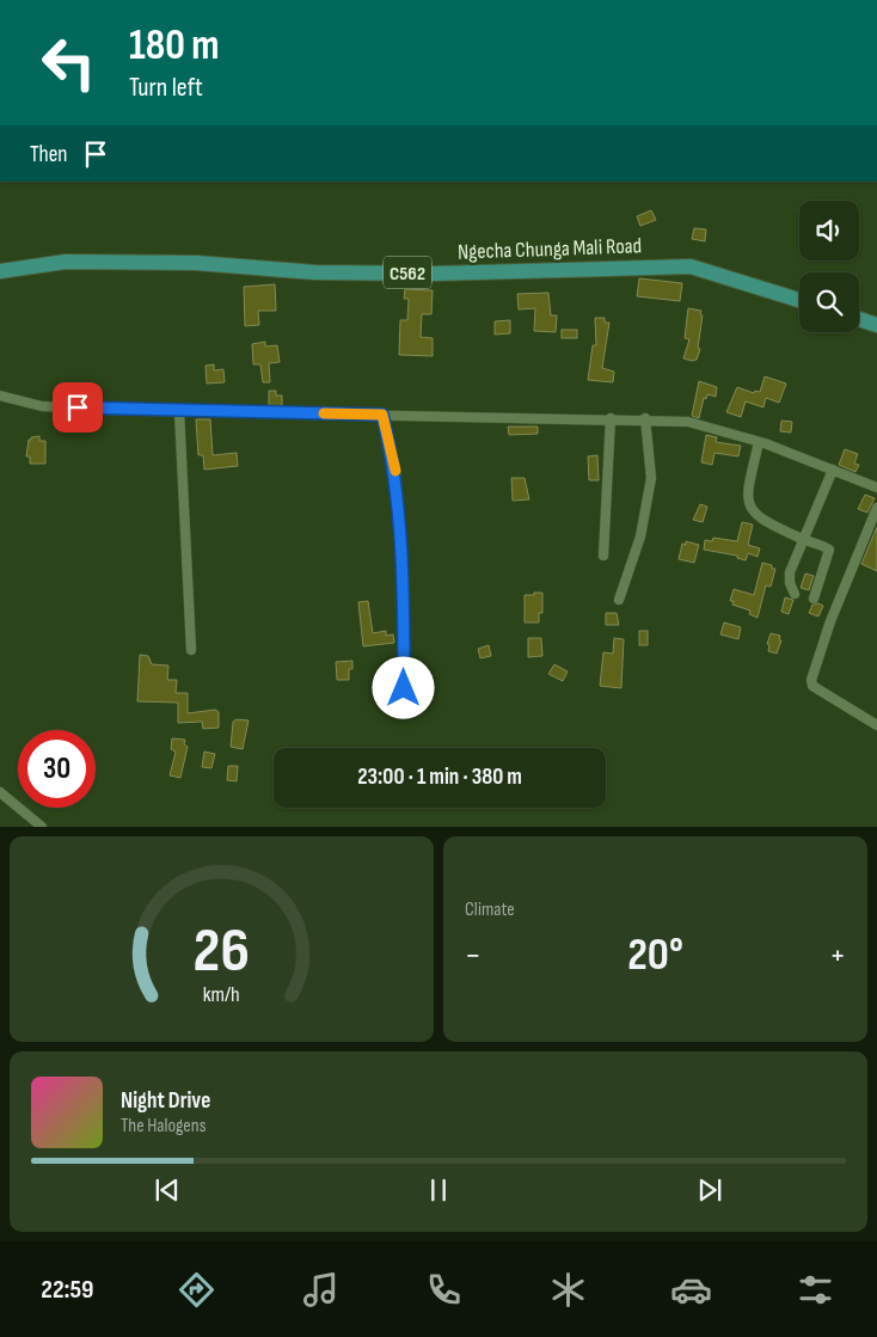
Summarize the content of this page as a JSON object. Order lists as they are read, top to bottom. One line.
{"streets":{"main road":["Ngecha Chunga Mali Road","C562"]},"page":{"turn":["180 m","Turn left"],"then":"Then","limit":"30","trip":"23:00 · 1 min · 380 m","tile":"Climate","heat":["−","20°","+"],"song":["Night Drive","The Halogens"],"tabs":"22:59","gauge":["26","km/h"]}}
